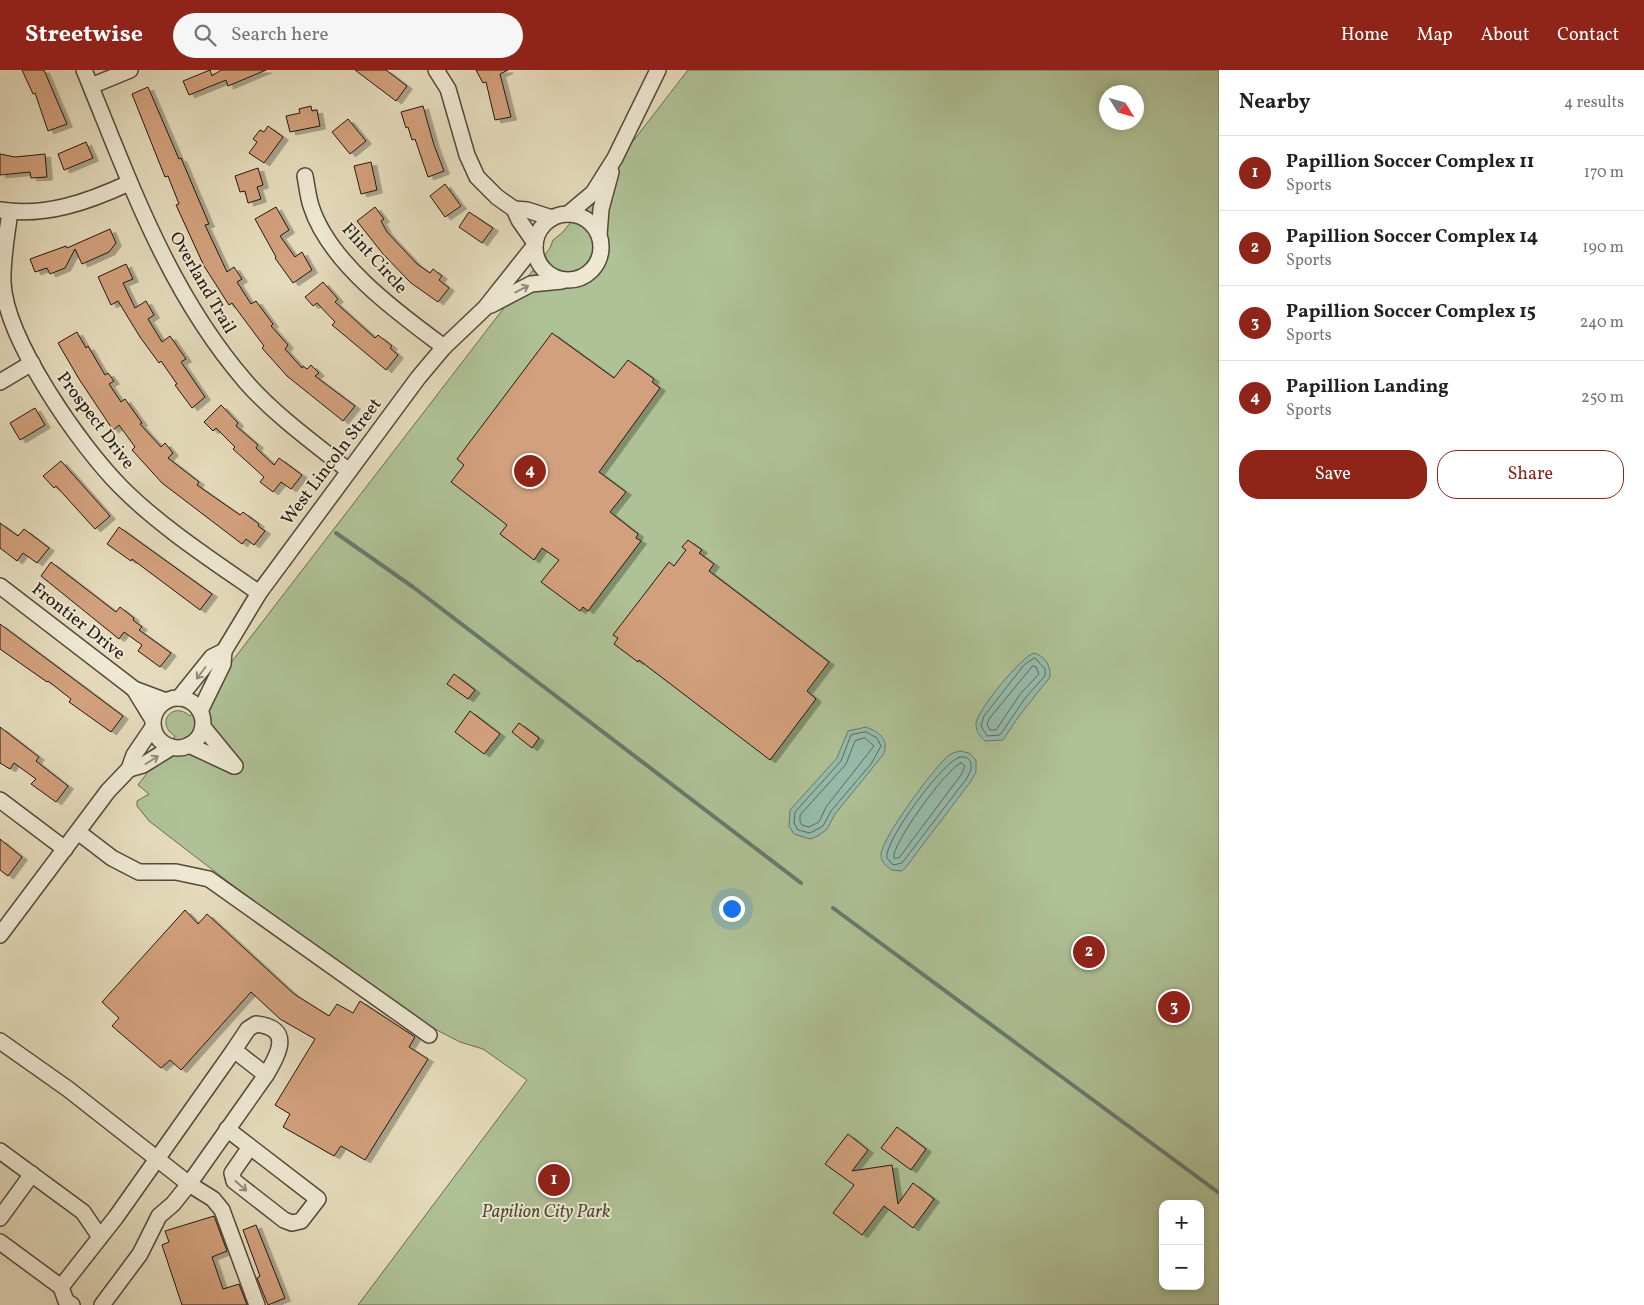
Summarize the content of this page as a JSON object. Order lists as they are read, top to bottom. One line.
{"streets":{"street":["Flint Circle","Overland Trail","Prospect Drive","West Lincoln Street","Frontier Drive"]},"crossings":[["Flint Circle","West Lincoln Street"],["Overland Trail","West Lincoln Street"],["Prospect Drive","West Lincoln Street"],["West Lincoln Street","Frontier Drive"]],"parks":["Papilion City Park"],"north":"bottom right","page":{"header":"Streetwise","search":"Search here","nav":["Home","Map","About","Contact"],"heading":["Nearby","4 results"],"list":[{"mark":"1","name":"Papillion Soccer Complex 11","note":"Sports","value":"170 m"},{"mark":"2","name":"Papillion Soccer Complex 14","note":"Sports","value":"190 m"},{"mark":"3","name":"Papillion Soccer Complex 15","note":"Sports","value":"240 m"},{"mark":"4","name":"Papillion Landing","note":"Sports","value":"250 m"}],"buttons":["Save","Share"],"pins":["4","2","3","1"],"map_buttons":["+","−"]}}
